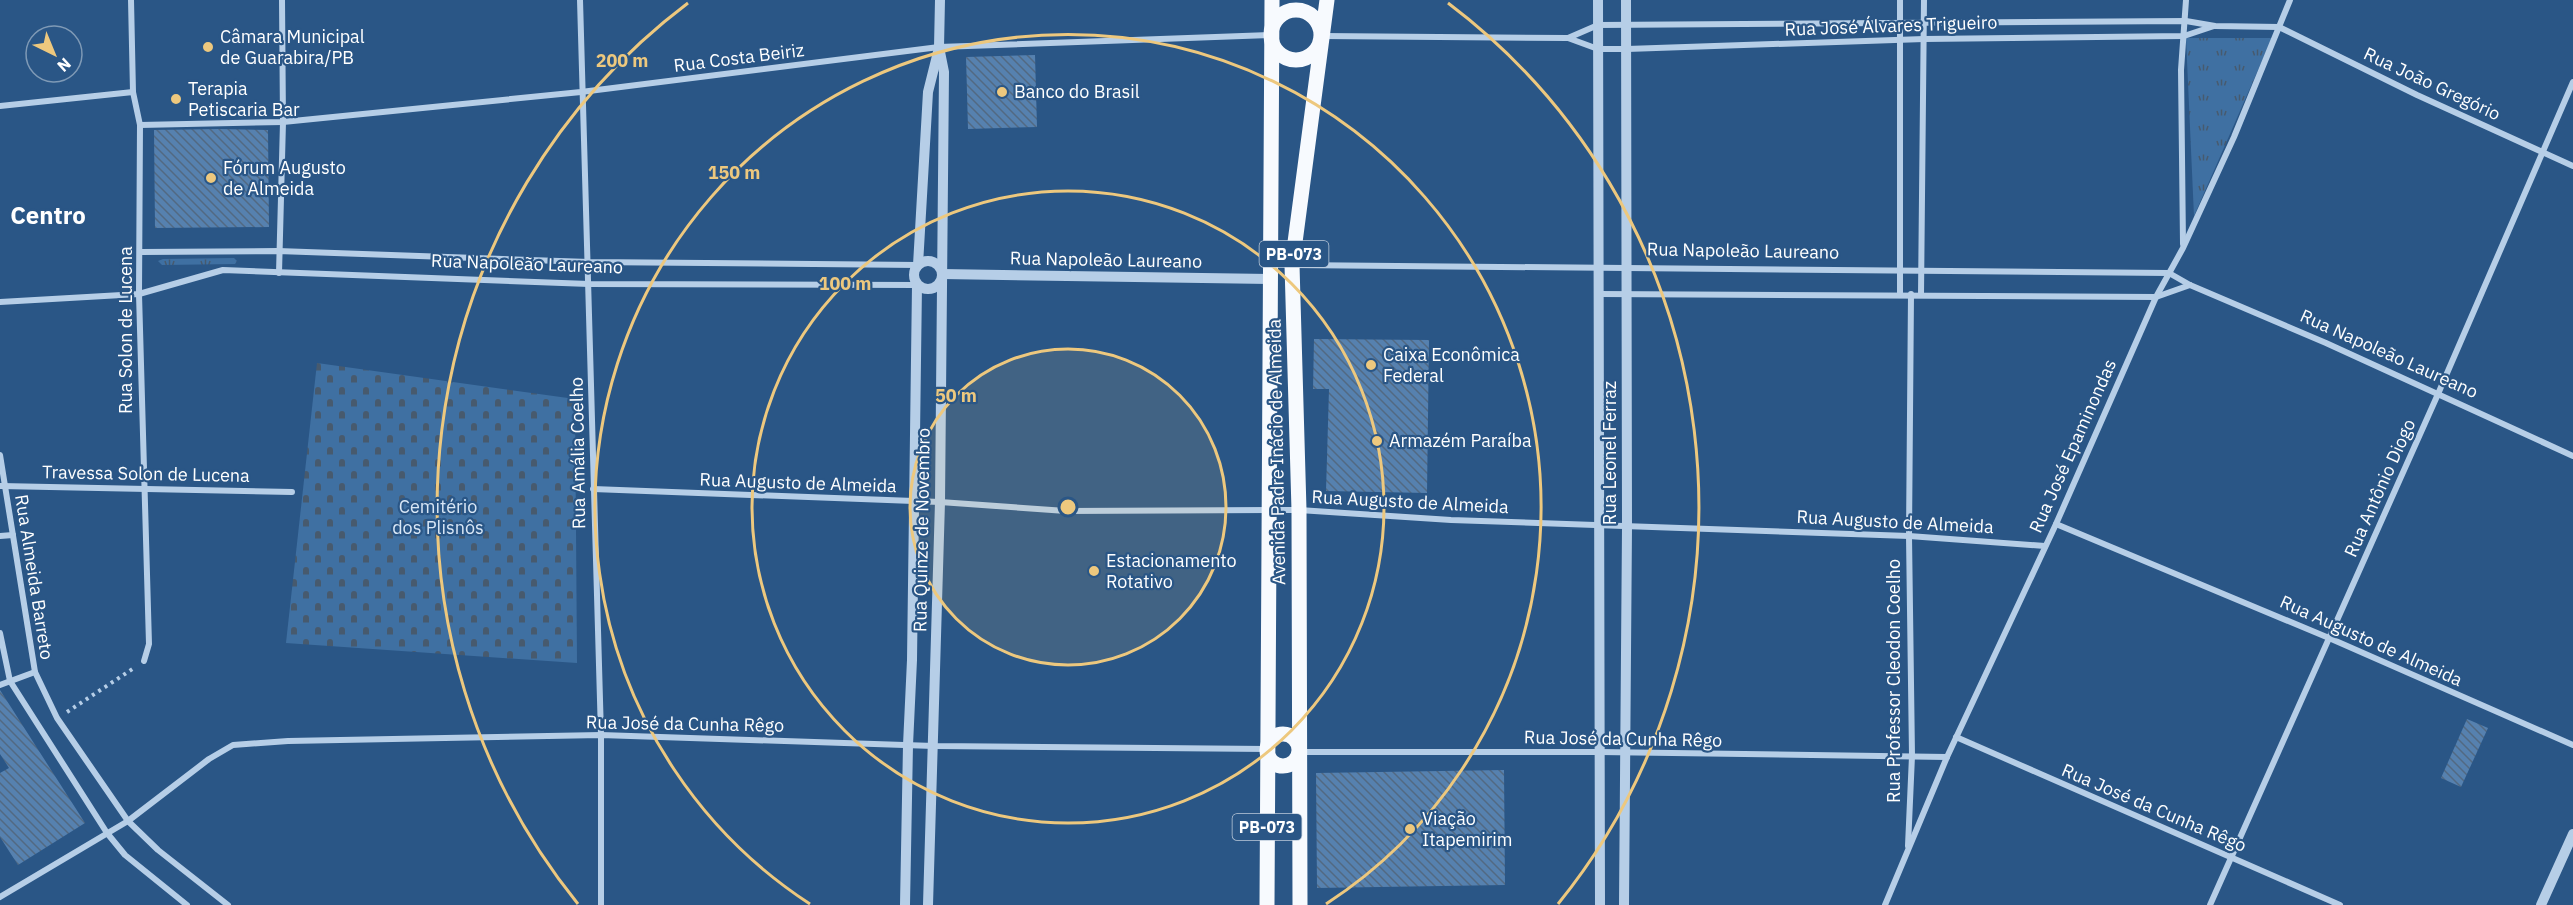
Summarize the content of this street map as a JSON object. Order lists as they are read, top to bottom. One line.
{"streets":{"main road":["PB-073","Avenida Padre Inácio de Almeida"],"street":["Rua José Álvares Trigueiro","Rua Costa Beiriz","Rua João Gregório","Rua Napoleão Laureano","Rua Solon de Lucena","Rua José Epaminondas","Rua Amália Coelho","Rua Leonel Ferraz","Travessa Solon de Lucena","Rua Augusto de Almeida","Rua Antônio Diogo","Rua Quinze de Novembro","Rua Almeida Barreto","Rua Professor Cleodon Coelho","Rua José da Cunha Rêgo"]},"crossings":[["Rua José Álvares Trigueiro","Rua Costa Beiriz"],["Rua José Álvares Trigueiro","Rua João Gregório"],["Rua José Álvares Trigueiro","Rua José Epaminondas"],["Rua José Álvares Trigueiro","Avenida Padre Inácio de Almeida"],["Rua José Álvares Trigueiro","Rua Leonel Ferraz"],["Rua Costa Beiriz","Rua Solon de Lucena"],["Rua Costa Beiriz","Avenida Padre Inácio de Almeida"],["Rua Costa Beiriz","Rua Amália Coelho"],["Rua Costa Beiriz","Rua Quinze de Novembro"],["Rua João Gregório","Rua José Epaminondas"],["Rua João Gregório","Rua Antônio Diogo"],["Rua Napoleão Laureano","Rua Solon de Lucena"],["Rua Napoleão Laureano","Rua José Epaminondas"],["Rua Napoleão Laureano","Avenida Padre Inácio de Almeida"],["Rua Napoleão Laureano","Rua Amália Coelho"],["Rua Napoleão Laureano","Rua Leonel Ferraz"],["Rua Napoleão Laureano","Rua Antônio Diogo"],["Rua Napoleão Laureano","Rua Quinze de Novembro"],["Rua Solon de Lucena","Travessa Solon de Lucena"],["Rua José Epaminondas","Rua Augusto de Almeida"],["Rua José Epaminondas","Rua Professor Cleodon Coelho"],["Rua José Epaminondas","Rua José da Cunha Rêgo"],["Avenida Padre Inácio de Almeida","Rua Augusto de Almeida"],["Avenida Padre Inácio de Almeida","Rua José da Cunha Rêgo"],["Rua Amália Coelho","Rua Augusto de Almeida"],["Rua Amália Coelho","Rua José da Cunha Rêgo"],["Rua Leonel Ferraz","Rua Augusto de Almeida"],["Rua Leonel Ferraz","Rua José da Cunha Rêgo"],["Travessa Solon de Lucena","Rua Almeida Barreto"],["Rua Augusto de Almeida","Rua Antônio Diogo"],["Rua Augusto de Almeida","Rua Quinze de Novembro"],["Rua Augusto de Almeida","Rua Professor Cleodon Coelho"],["Rua Antônio Diogo","Rua José da Cunha Rêgo"],["Rua Quinze de Novembro","Rua José da Cunha Rêgo"],["Rua Almeida Barreto","Rua José da Cunha Rêgo"],["Rua Professor Cleodon Coelho","Rua José da Cunha Rêgo"]],"districts":["Centro"],"parks":["Cemitério dos Plisnôs"],"places":["Câmara Municipal de Guarabira/PB","Banco do Brasil","Terapia Petiscaria Bar","Fórum Augusto de Almeida","Caixa Econômica Federal","Armazém Paraíba","Estacionamento Rotativo","Viação Itapemirim"],"north":"bottom right","rings":["200 m","150 m","100 m","50 m"]}
